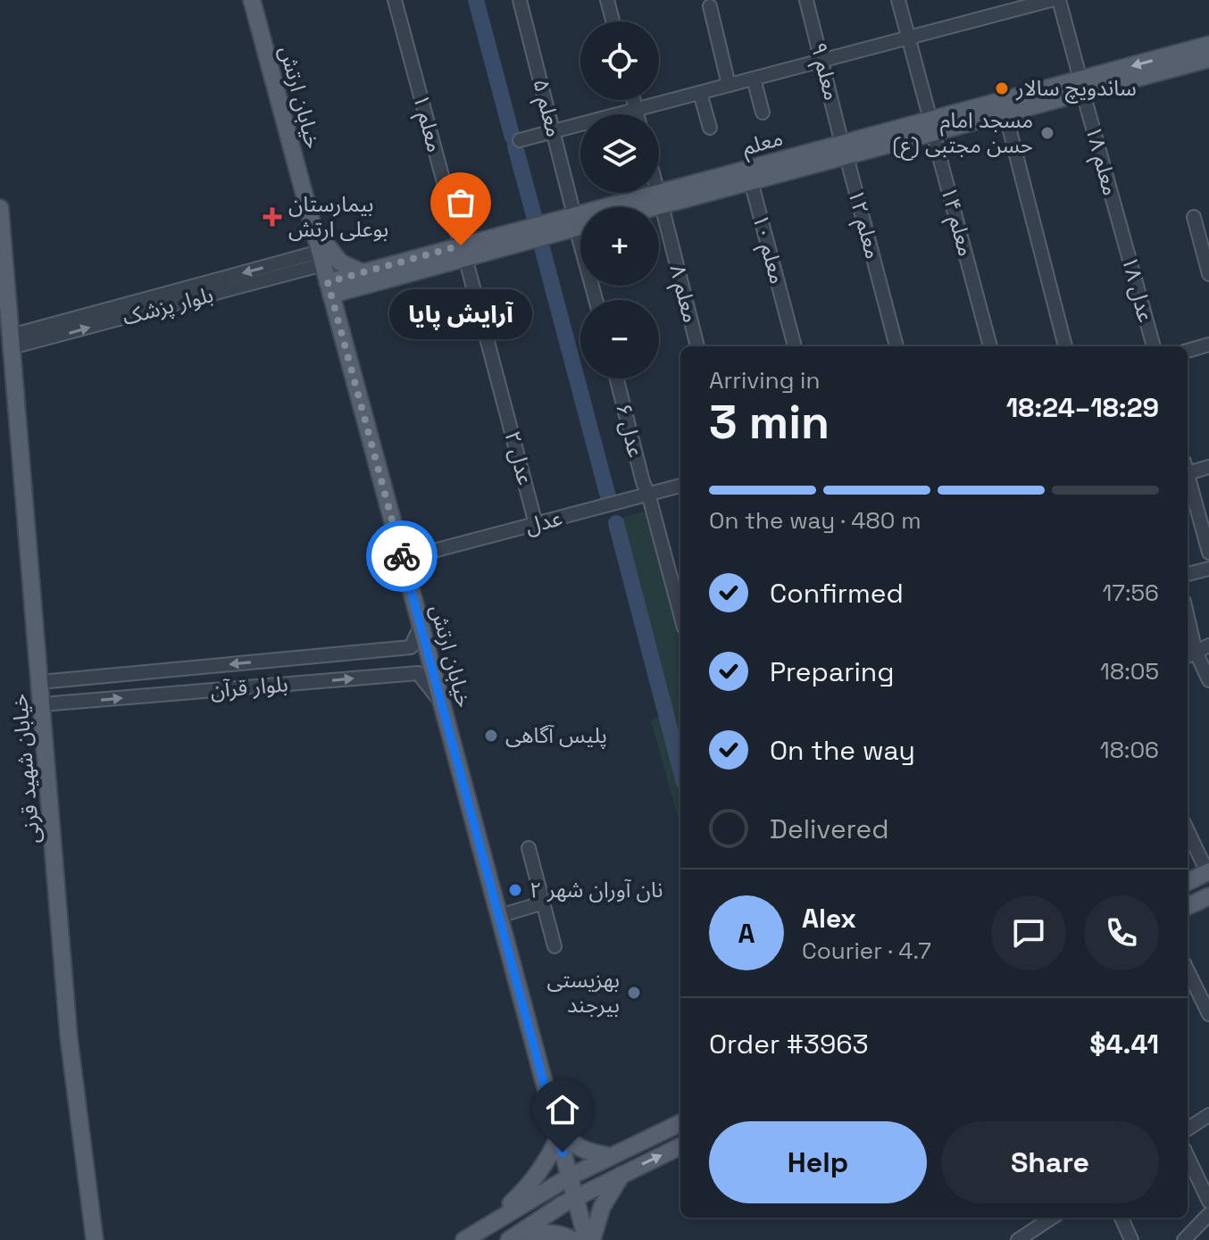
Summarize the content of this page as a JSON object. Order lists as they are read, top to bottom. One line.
{"streets":{"main road":["خیابان ارتش","معلم","خیابان شهید قرنی"],"street":["معلم ۹","معلم ۵","معلم ۱","معلم ۱۸","معلم ۱۴","معلم ۱۲","معلم ۱۰","عدل ۱۸","معلم ۸","بلوار پزشک","عدل ۶","عدل ۲","عدل","بلوار قرآن"]},"crossings":[["معلم ۹","معلم"],["معلم ۹","معلم ۱۲"],["خیابان ارتش","معلم"],["خیابان ارتش","بلوار پزشک"],["خیابان ارتش","عدل"],["خیابان ارتش","بلوار قرآن"],["معلم ۵","معلم"],["معلم ۱","معلم"],["معلم ۱","عدل ۲"],["معلم","معلم ۱۸"],["معلم","معلم ۱۴"],["معلم","معلم ۱۲"],["معلم","معلم ۱۰"],["معلم","معلم ۸"],["معلم ۱۸","عدل ۱۸"],["بلوار پزشک","خیابان شهید قرنی"],["عدل ۶","عدل"],["عدل ۲","عدل"],["بلوار قرآن","خیابان شهید قرنی"]],"places":{"other":["ساندویچ سالار","مسجد امام حسن مجتبی (ع)","آرایش پایا","پلیس آگاهی","نان آوران شهر ۲","بهزیستی بیرجند"],"health":["بیمارستان بوعلی ارتش"]},"page":{"map_buttons":["+","−"],"bubble":"آرایش پایا","heading":["3 min","Arriving in","18:24–18:29"],"panel":["Alex","Courier · 4.7","Order #3963","$4.41"],"bar":"On the way · 480 m","list":[["Confirmed","17:56"],["Preparing","18:05"],["On the way","18:06"],"Delivered"],"round":"A","buttons":["Help","Share"]}}
